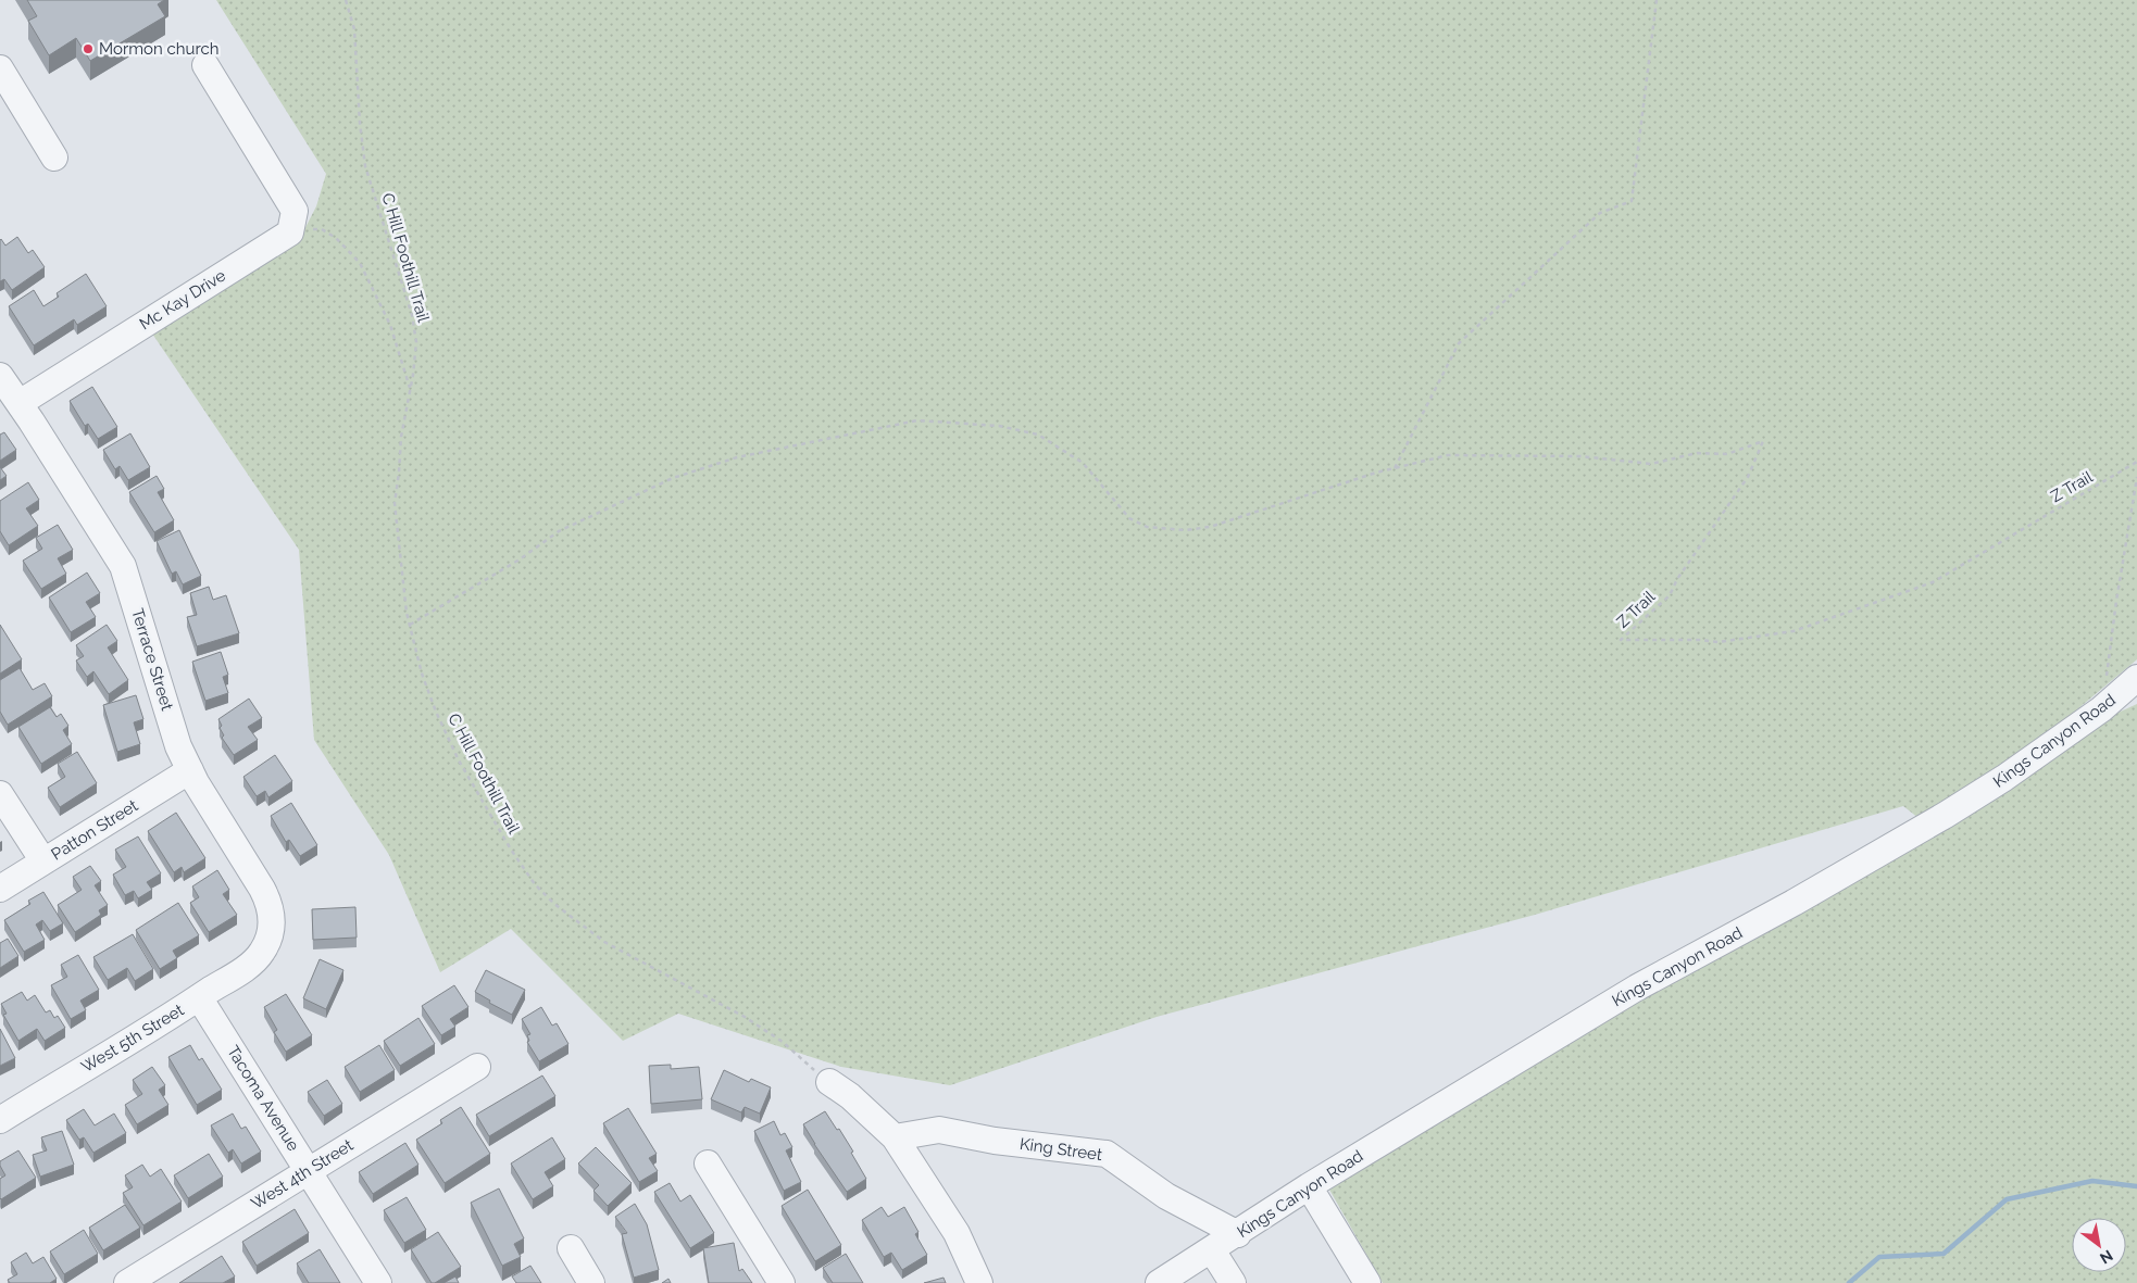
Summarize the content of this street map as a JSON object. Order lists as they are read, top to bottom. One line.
{"streets":{"street":["Mc Kay Drive","Terrace Street","Kings Canyon Road","Patton Street","West 5th Street","Tacoma Avenue","King Street","West 4th Street"],"path":["C Hill Foothill Trail","Z Trail"]},"crossings":[["Mc Kay Drive","Terrace Street"],["Terrace Street","Patton Street"],["Terrace Street","West 5th Street"],["Kings Canyon Road","King Street"],["West 5th Street","Tacoma Avenue"],["Tacoma Avenue","West 4th Street"]],"places":["Mormon church"],"north":"bottom right"}
